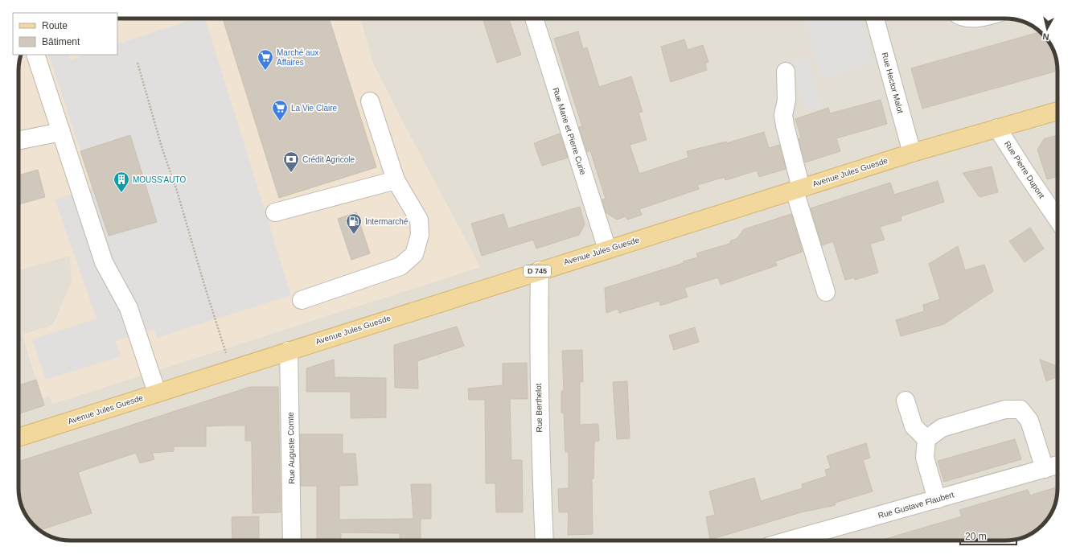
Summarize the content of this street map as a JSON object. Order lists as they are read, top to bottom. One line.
{"streets":{"main road":["Avenue Jules Guesde","D 745"],"street":["Rue Hector Malot","Rue Marie et Pierre Curie","Rue Pierre Dupont","Rue Berthelot","Rue Auguste Comte","Rue Gustave Flaubert"]},"crossings":[["Rue Hector Malot","Avenue Jules Guesde"],["Rue Marie et Pierre Curie","Avenue Jules Guesde"],["Rue Pierre Dupont","Avenue Jules Guesde"],["Avenue Jules Guesde","Rue Berthelot"],["Avenue Jules Guesde","Rue Auguste Comte"]],"places":{"supermarket":["Marché aux Affaires","La Vie Claire"],"bank":["Crédit Agricole"],"building":["MOUSS'AUTO"],"fuel station":["Intermarché"]},"legend":["Route","Bâtiment"],"scale_bar":"20 m","north":"bottom"}
